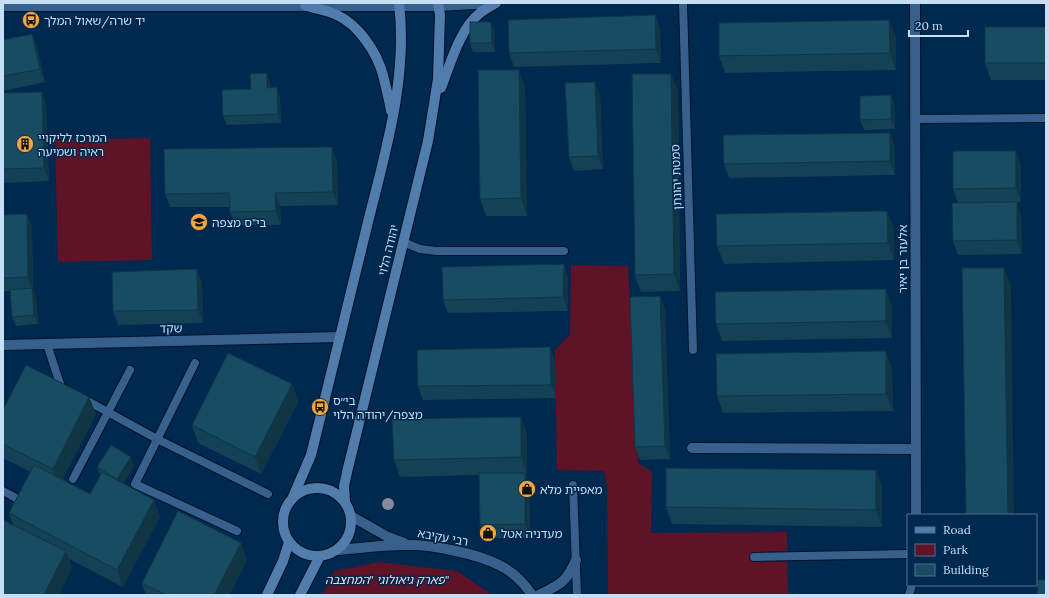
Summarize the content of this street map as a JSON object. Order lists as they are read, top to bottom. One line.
{"streets":{"main road":["יהודה הלוי"],"street":["אלעזר בן יאיר","שקד","רבי עקיבא"],"lane":["סמטת יהונתן"]},"crossings":[["יהודה הלוי","רבי עקיבא"]],"parks":["פארק גיאולוגי \"המחצבה\""],"places":{"bus stop":["יד שרה/שאול המלך","בי״ס מצפה/יהודה הלוי"],"building":["המרכז לליקויי ראיה ושמיעה"],"school or university":["בי\"ס מצפה"],"shop":["מאפיית מלא","מעדניה אטל"]},"legend":["Road","Park","Building"],"scale_bar":"20 m"}
